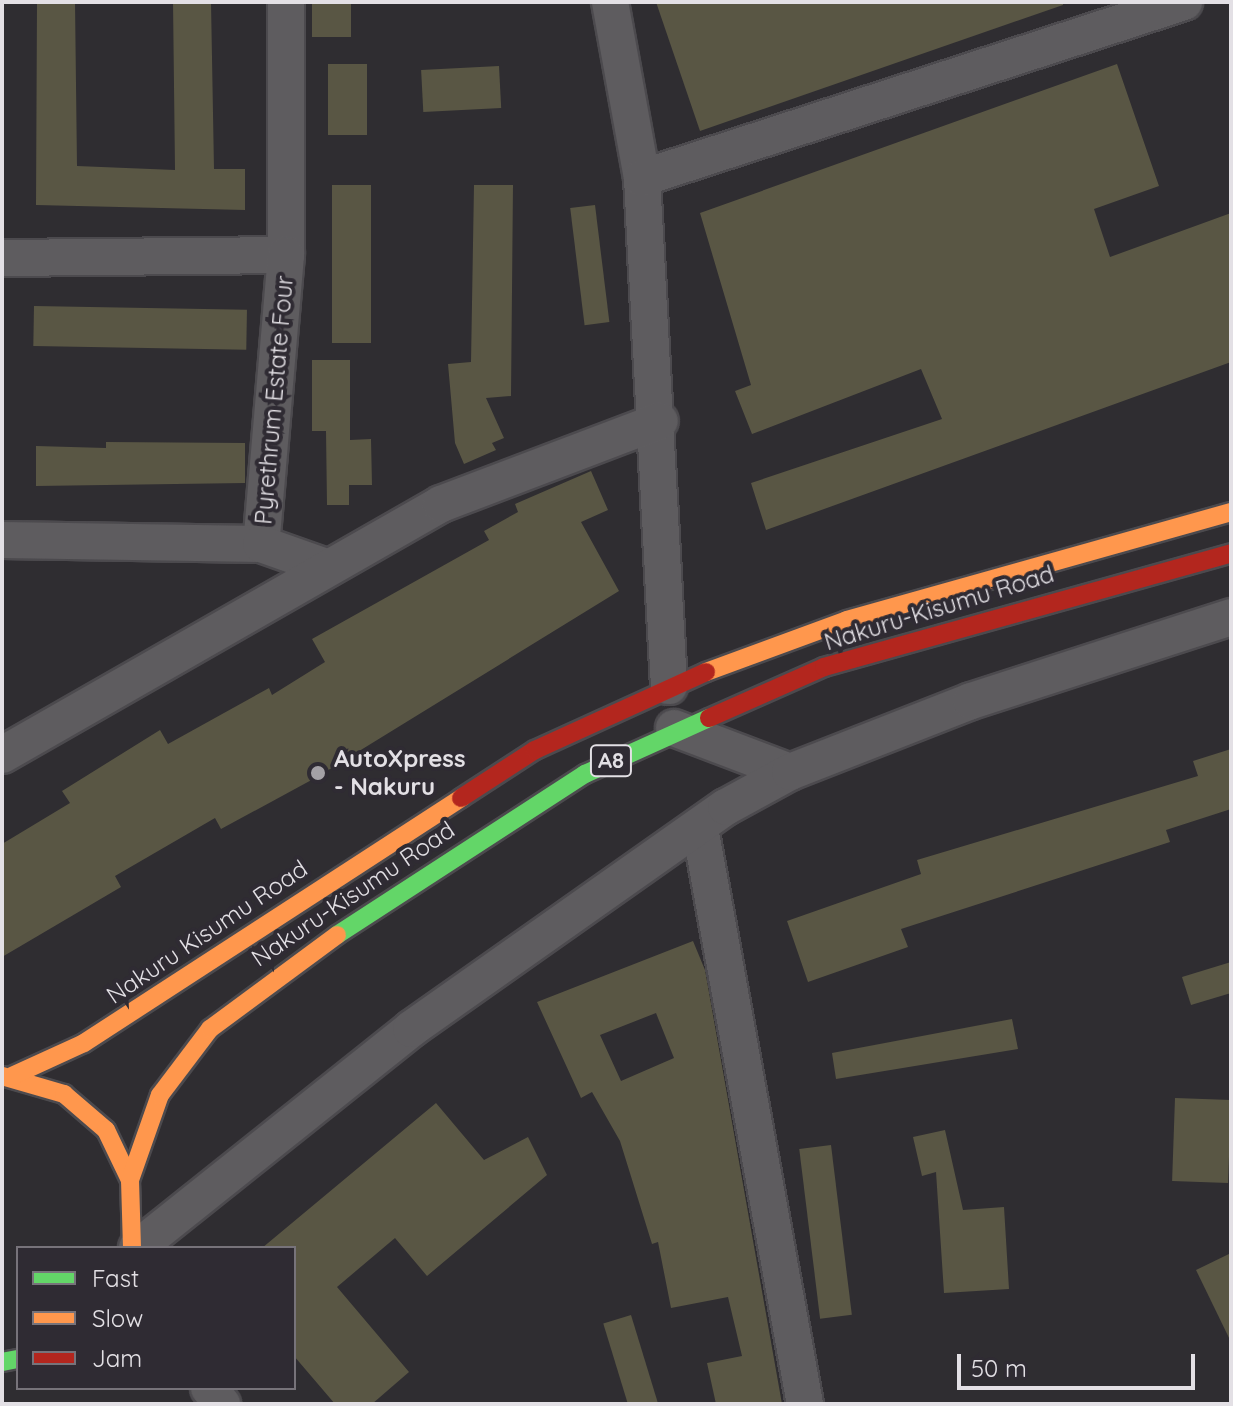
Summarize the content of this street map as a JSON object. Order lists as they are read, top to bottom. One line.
{"streets":{"highway":["Nakuru-Kisumu Road","A8","Nakuru Kisumu Road"],"street":["Pyrethrum Estate Four"]},"crossings":[["Nakuru-Kisumu Road","A8"],["Nakuru-Kisumu Road","Nakuru Kisumu Road"],["A8","Nakuru Kisumu Road"]],"places":["AutoXpress - Nakuru"],"legend":["Fast","Slow","Jam"],"scale_bar":"50 m"}
